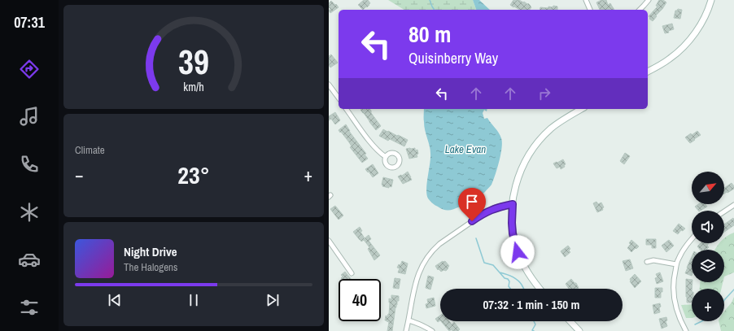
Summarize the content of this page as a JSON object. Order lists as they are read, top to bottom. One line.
{"water":["Lake Evan"],"north":"top right","page":{"tabs":"07:31","turn":["80 m","Quisinberry Way"],"tile":"Climate","heat":["−","23°","+"],"map_buttons":"+","song":["Night Drive","The Halogens"],"limit":"40","trip":"07:32 · 1 min · 150 m","gauge":["39","km/h"]}}
